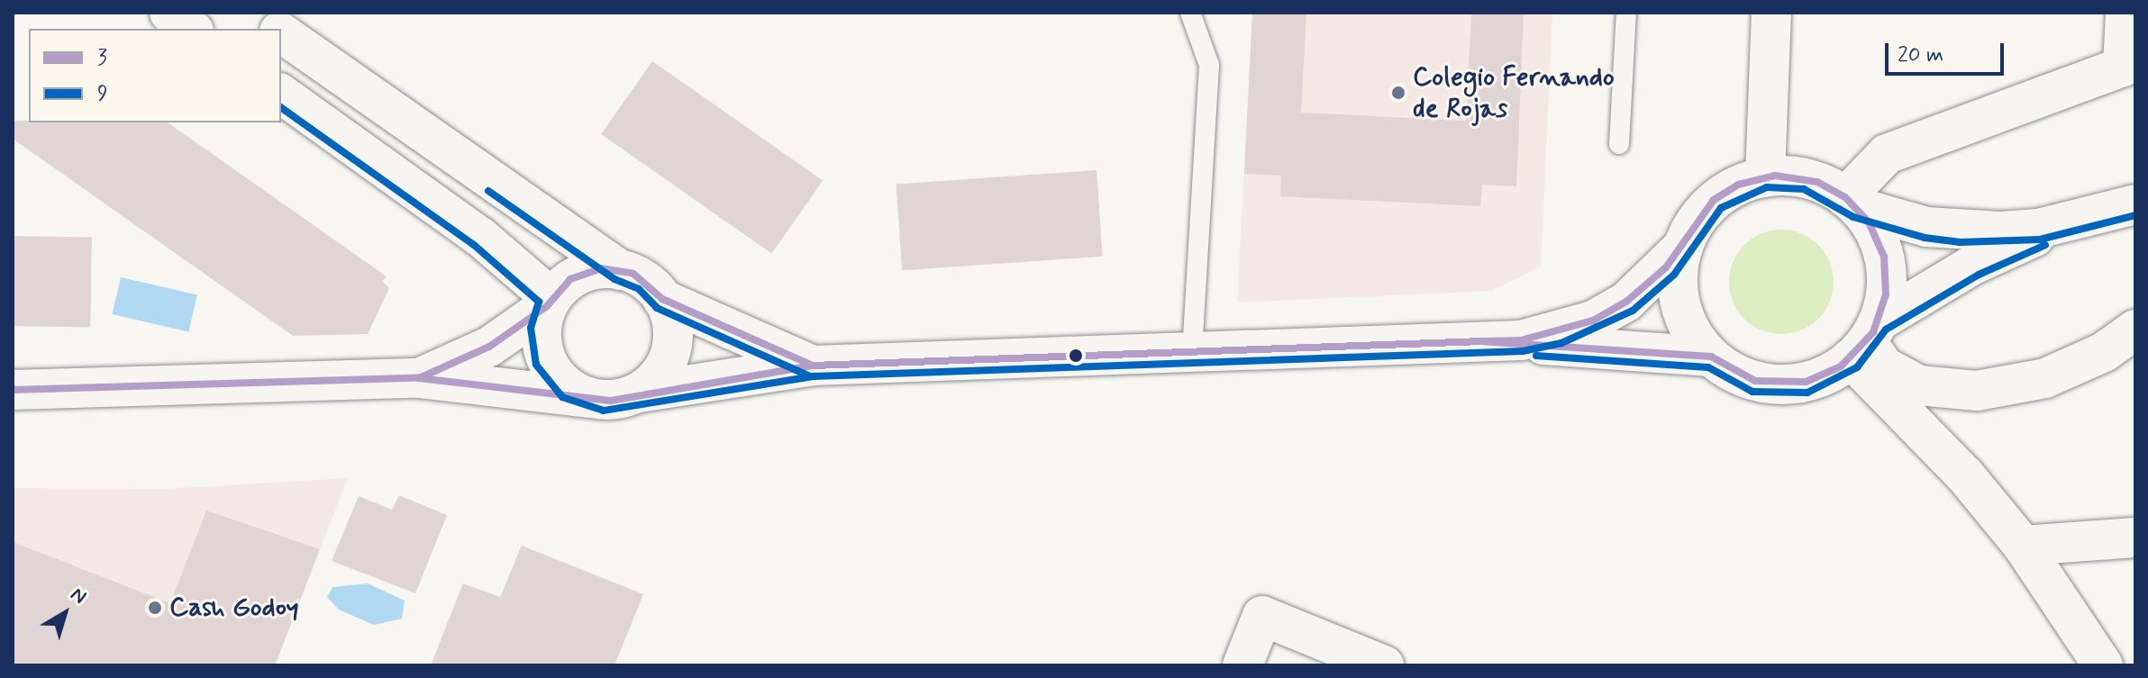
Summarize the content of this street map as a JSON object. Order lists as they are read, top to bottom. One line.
{"places":["Colegio Fernando de Rojas","Cash Godoy"],"lines":["transit line 9","transit line 3"],"legend":["3","9"],"scale_bar":"20 m","north":"top right"}
